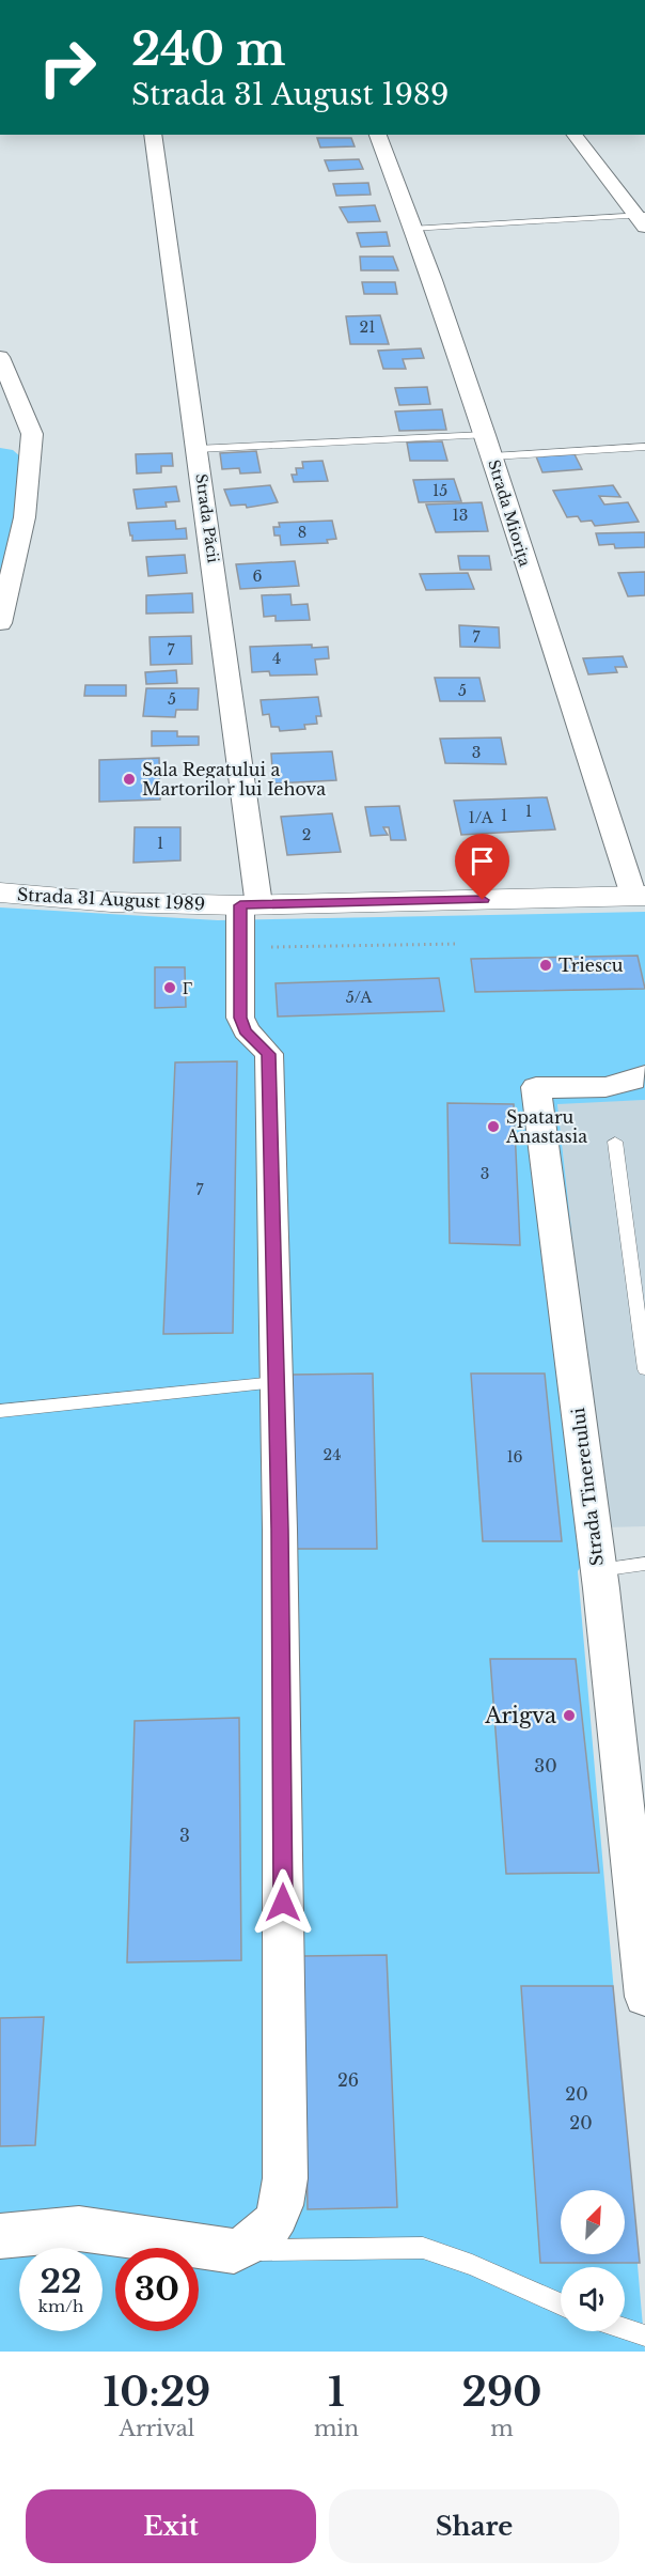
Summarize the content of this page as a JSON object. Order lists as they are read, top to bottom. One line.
{"streets":{"street":["Strada Miorița","Strada Păcii","Strada 31 August 1989","Strada Tineretului"]},"crossings":[["Strada Miorița","Strada 31 August 1989"],["Strada Păcii","Strada 31 August 1989"]],"places":["Sala Regatului a Martorilor lui Iehova","Triescu","Г","Spataru Anastasia","Arigva"],"house_numbers":["21","15","13","8","6","7","7","4","5","5","3","1","1","1/A","2","1","5/A","3","7","24","16","30","3","26","20","20"],"north":"top right","page":{"turn":["240 m","Strada 31 August 1989"],"speed":"22 km/h","limit":"30","eta":["10:29","Arrival","1","min","290","m"],"buttons":["Exit","Share"]}}
